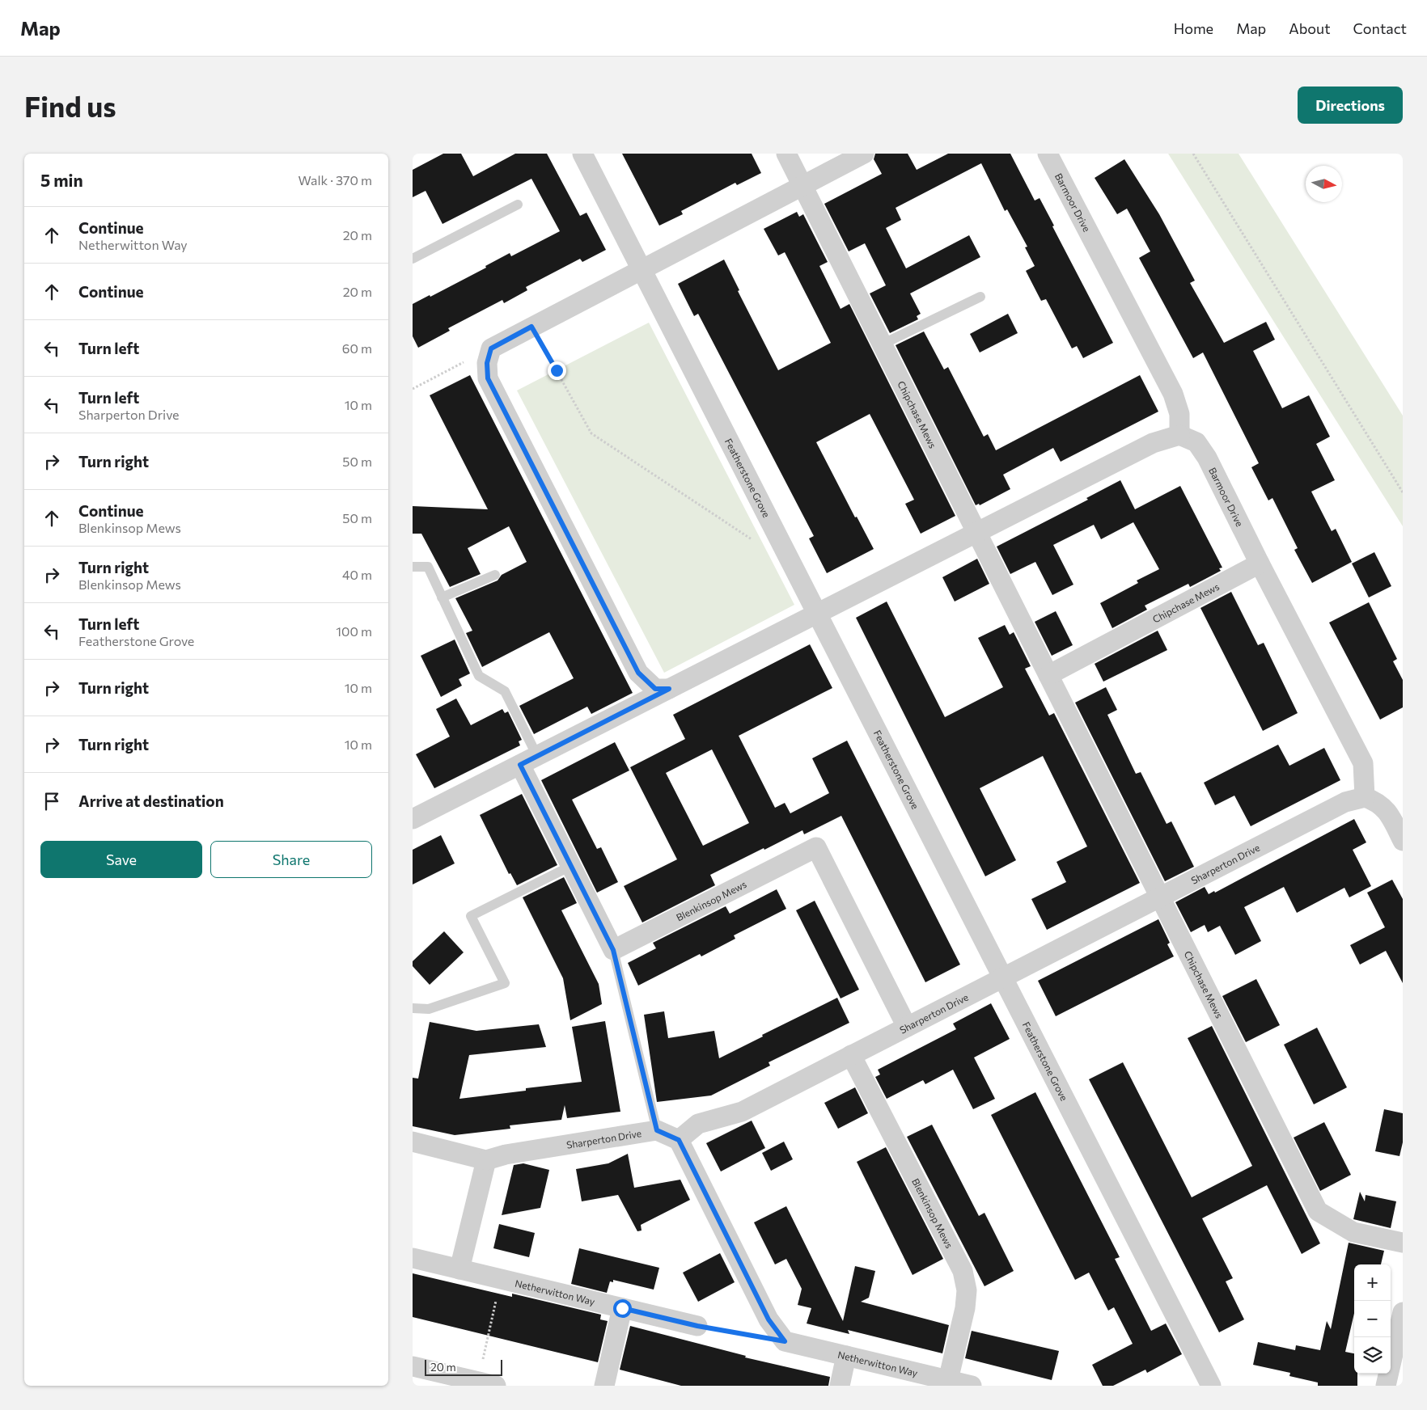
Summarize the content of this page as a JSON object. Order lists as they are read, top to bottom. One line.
{"streets":{"street":["Barmoor Drive","Chipchase Mews","Featherstone Grove","Sharperton Drive","Blenkinsop Mews","Netherwitton Way"]},"crossings":[["Barmoor Drive","Chipchase Mews"],["Barmoor Drive","Sharperton Drive"],["Chipchase Mews","Sharperton Drive"],["Featherstone Grove","Sharperton Drive"],["Sharperton Drive","Blenkinsop Mews"],["Blenkinsop Mews","Netherwitton Way"]],"scale_bar":"20 m","north":"right","page":{"header":"Map","nav":["Home","Map","About","Contact"],"buttons":["Directions",["Save","Share"]],"title":"Find us","heading":["5 min","Walk · 370 m"],"list":[["Continue","Netherwitton Way","20 m"],["Continue","20 m"],["Turn left","60 m"],["Turn left","Sharperton Drive","10 m"],["Turn right","50 m"],["Continue","Blenkinsop Mews","50 m"],["Turn right","Blenkinsop Mews","40 m"],["Turn left","Featherstone Grove","100 m"],["Turn right","10 m"],["Turn right","10 m"],"Arrive at destination"],"map_buttons":["+","−"],"scale":"20 m"}}
